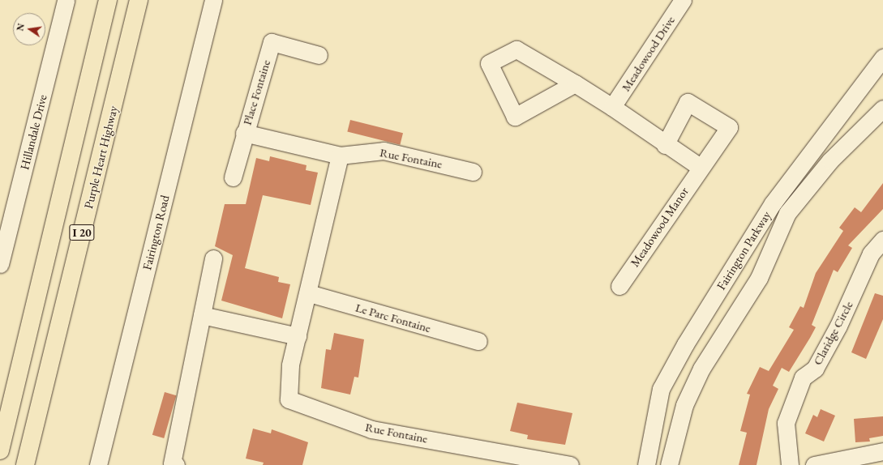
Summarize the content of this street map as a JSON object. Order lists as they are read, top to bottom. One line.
{"streets":{"highway":["Purple Heart Highway","I 20"],"street":["Meadowood Drive","Place Fontaine","Hillandale Drive","Rue Fontaine","Meadowood Manor","Fairington Road","Fairington Parkway","Le Parc Fontaine","Claridge Circle"]},"crossings":[["Place Fontaine","Rue Fontaine"],["Rue Fontaine","Le Parc Fontaine"]],"north":"left"}
